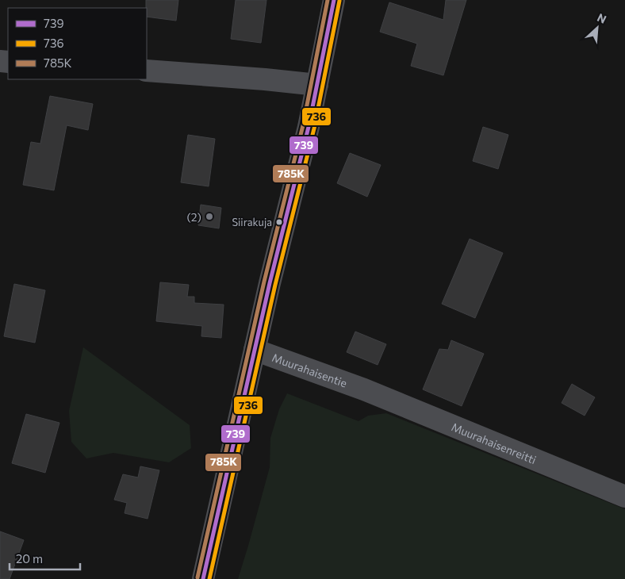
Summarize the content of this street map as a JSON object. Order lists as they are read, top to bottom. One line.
{"streets":{"street":["Muurahaisentie","Muurahaisenreitti"]},"crossings":[["Muurahaisentie","Muurahaisenreitti"]],"places":["(2)","Siirakuja"],"lines":["transit line 739","transit line 785K","transit line 736"],"legend":["739","736","785K"],"scale_bar":"20 m","north":"top right"}
